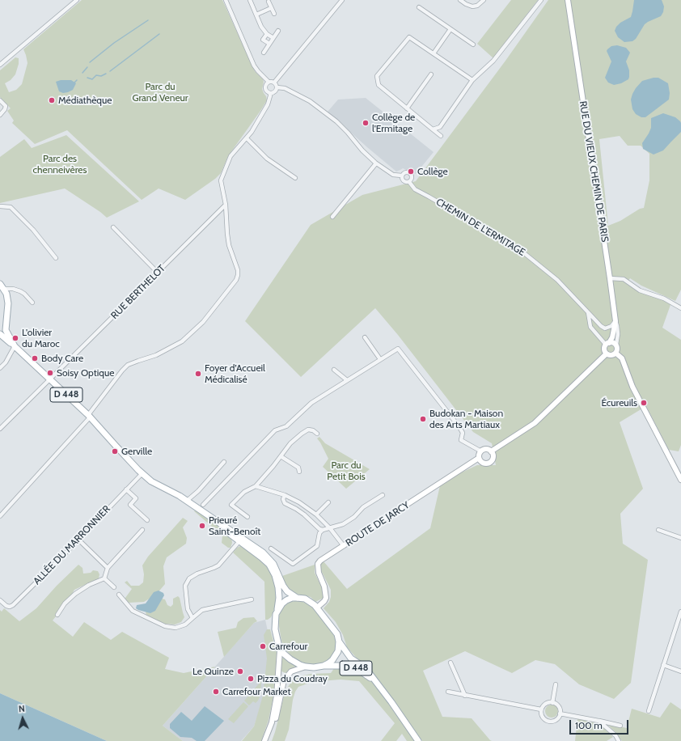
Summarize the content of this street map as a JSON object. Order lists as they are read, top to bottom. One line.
{"streets":{"main road":["D 448"],"street":["RUE DU VIEUX CHEMIN DE PARIS","CHEMIN DE L'ERMITAGE","RUE BERTHELOT","ROUTE DE JARCY","ALLÉE DU MARRONNIER"]},"crossings":[["RUE DU VIEUX CHEMIN DE PARIS","CHEMIN DE L'ERMITAGE"],["RUE BERTHELOT","D 448"],["D 448","ROUTE DE JARCY"],["D 448","ALLÉE DU MARRONNIER"]],"parks":["Parc du Grand Veneur","Parc des chenneivères","Parc du Petit Bois"],"places":["Médiathèque","Collège de l'Ermitage","Collège","L'olivier du Maroc","Body Care","Soisy Optique","Foyer d’Accueil Médicalisé","Écureuils","Budokan - Maison des Arts Martiaux","Gerville","Prieuré Saint-Benoît","Carrefour","Le Quinze","Pizza du Coudray","Carrefour Market"],"scale_bar":"100 m","north":"top"}
